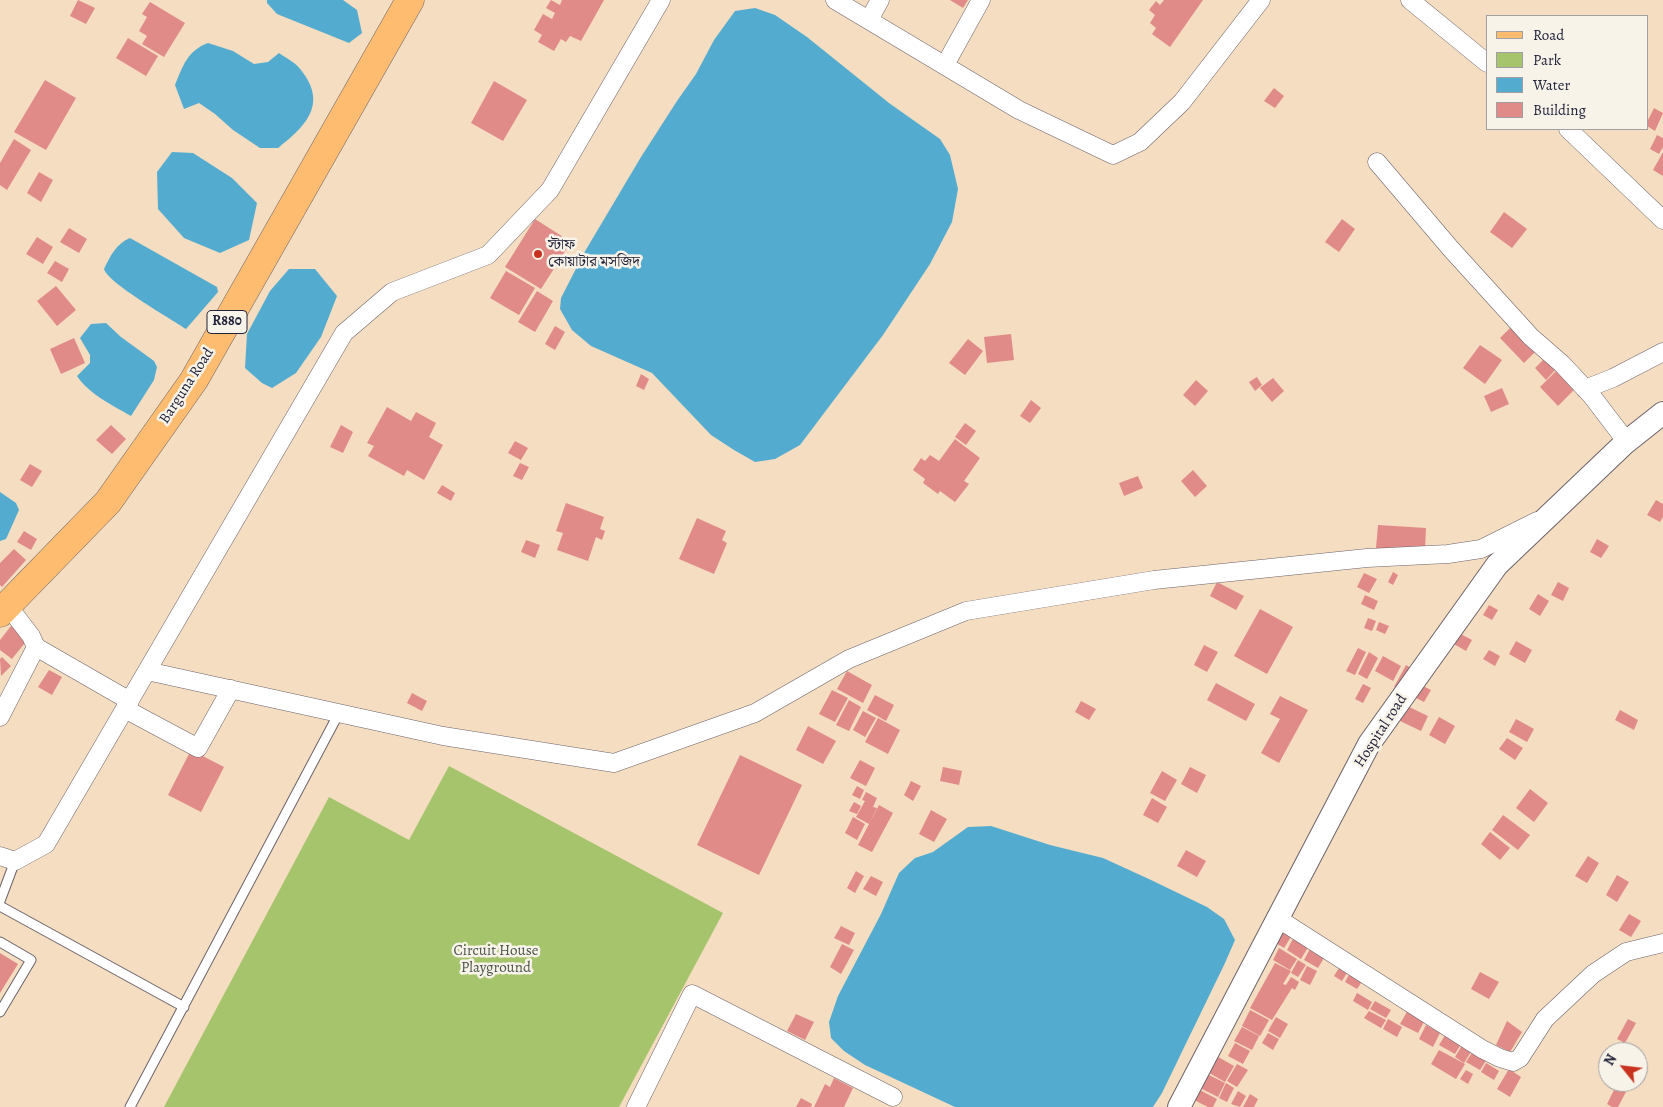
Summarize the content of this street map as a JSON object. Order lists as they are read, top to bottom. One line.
{"streets":{"main road":["R880","Barguna Road"],"street":["Hospital road"]},"parks":["Circuit House Playground"],"places":["স্টাফ কোয়াটার মসজিদ"],"legend":["Road","Park","Water","Building"],"north":"top left"}
